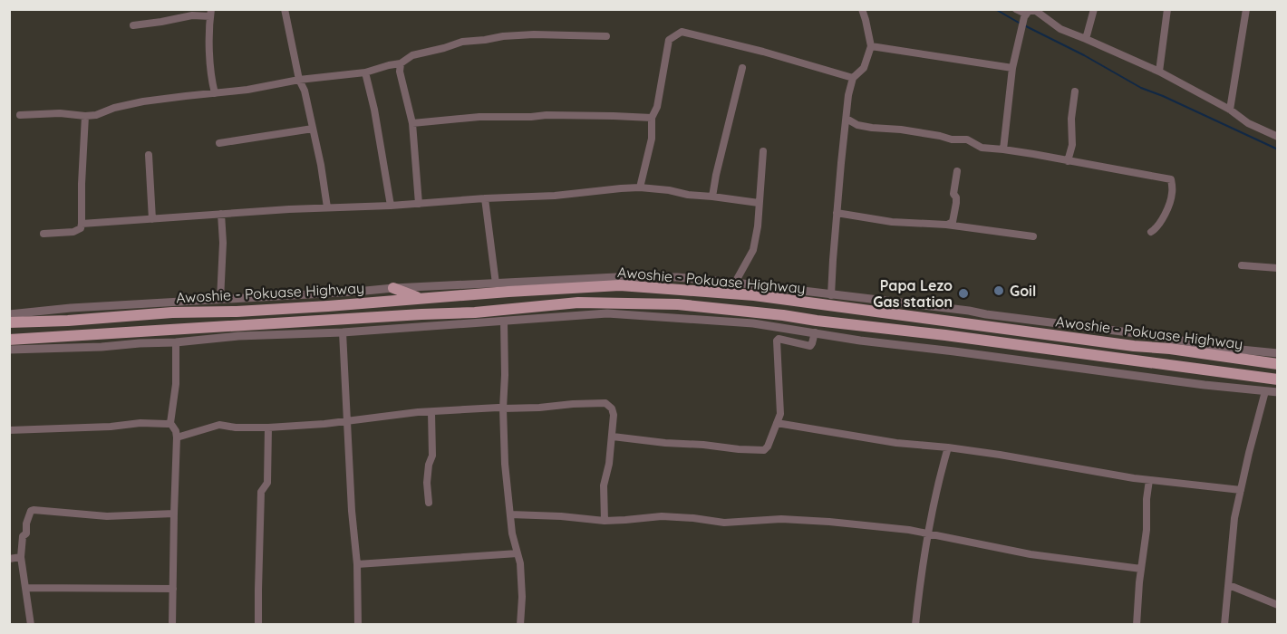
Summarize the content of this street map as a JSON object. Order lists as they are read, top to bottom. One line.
{"streets":{"main road":["Awoshie - Pokuase Highway"]},"places":["Goil","Papa Lezo Gas station"]}
